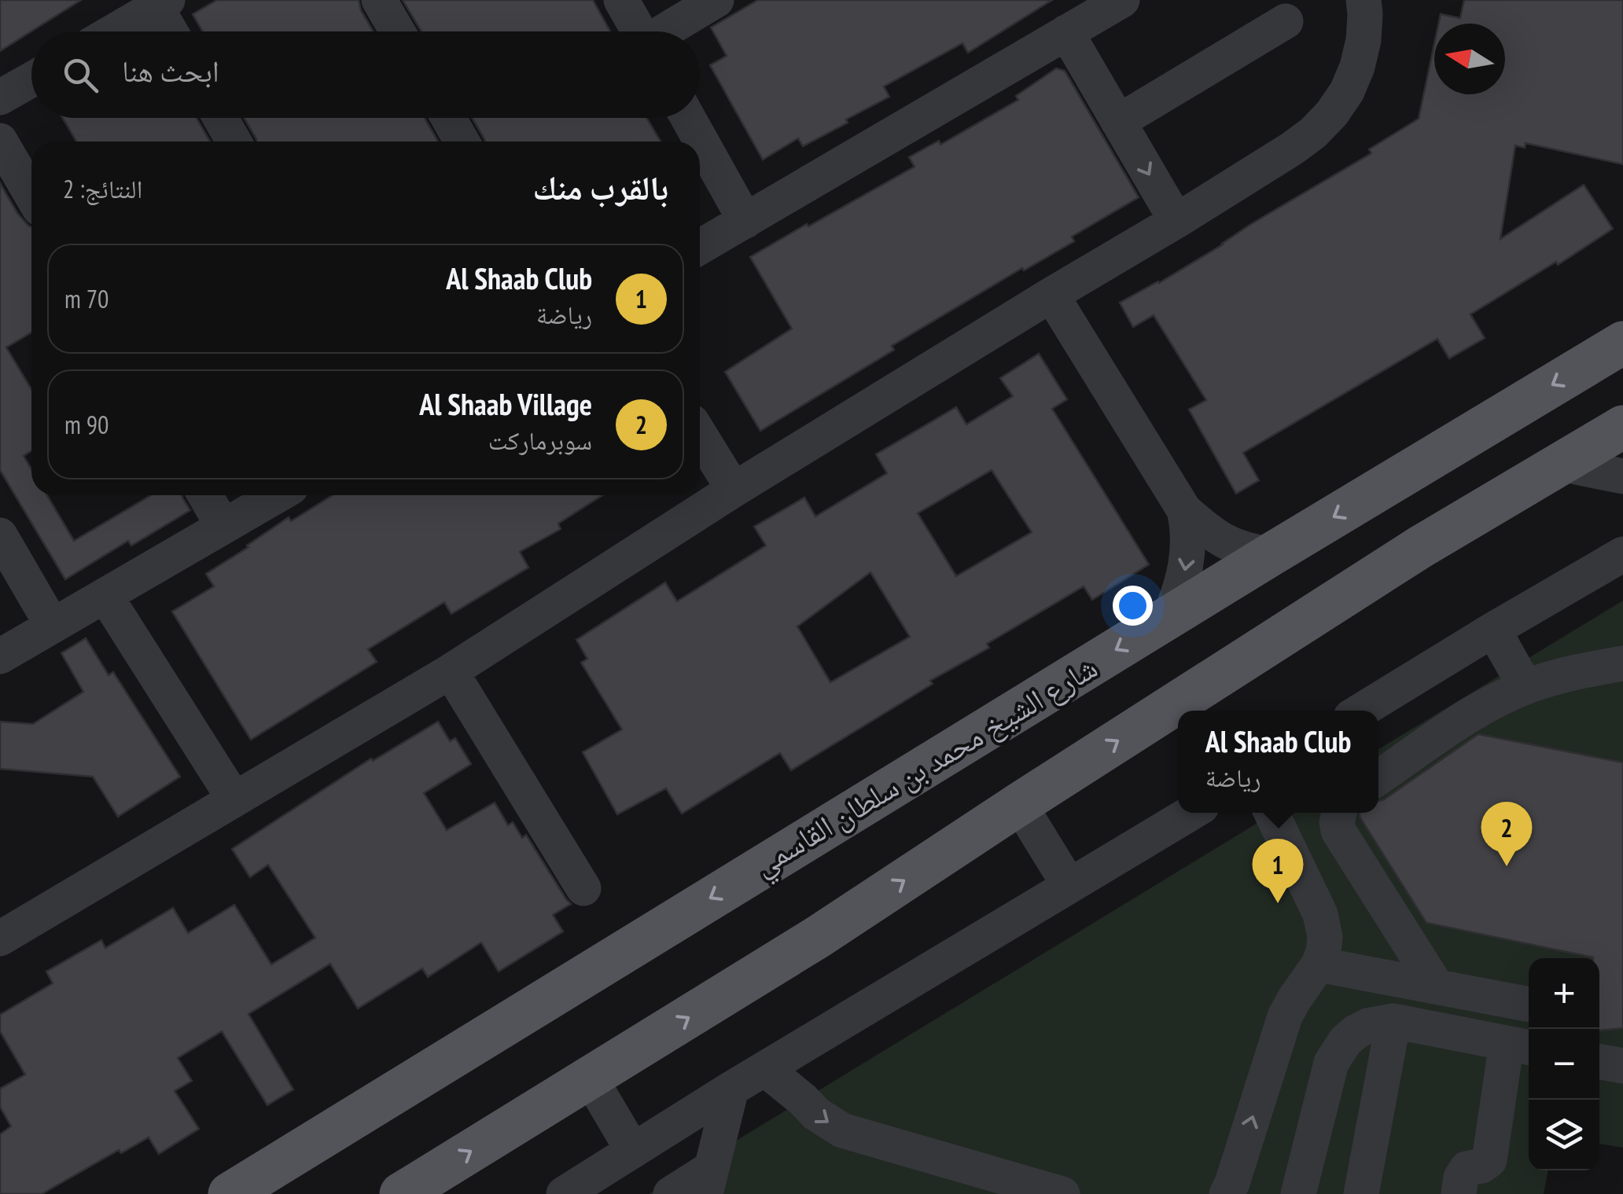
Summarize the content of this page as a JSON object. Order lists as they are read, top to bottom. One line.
{"streets":{"main road":["شارع الشيخ محمد بن سلطان القاسمي"]},"north":"left","page":{"search":"ابحث هنا","heading":["بالقرب منك","النتائج: 2"],"list":[{"mark":"1","name":"Al Shaab Club","note":"رياضة","value":"70 m"},{"mark":"2","name":"Al Shaab Village","note":"سوبرماركت","value":"90 m"}],"popup":["Al Shaab Club","رياضة"],"pins":["2","1"],"map_buttons":["+","−"]}}
